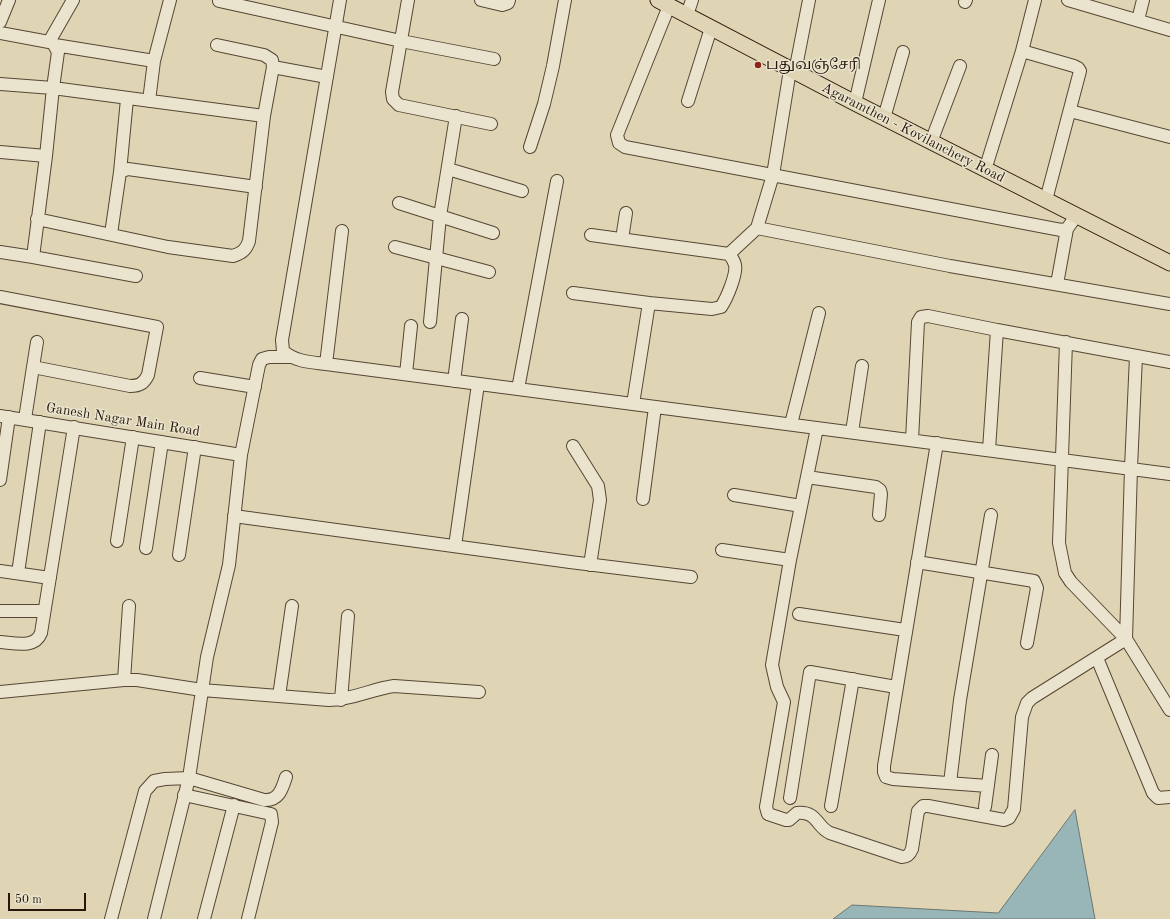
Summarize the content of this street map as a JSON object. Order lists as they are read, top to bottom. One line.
{"streets":{"main road":["Agaramthen - Kovilanchery Road"],"street":["Ganesh Nagar Main Road"]},"places":["பதுவஞ்சேரி"],"scale_bar":"50 m"}
